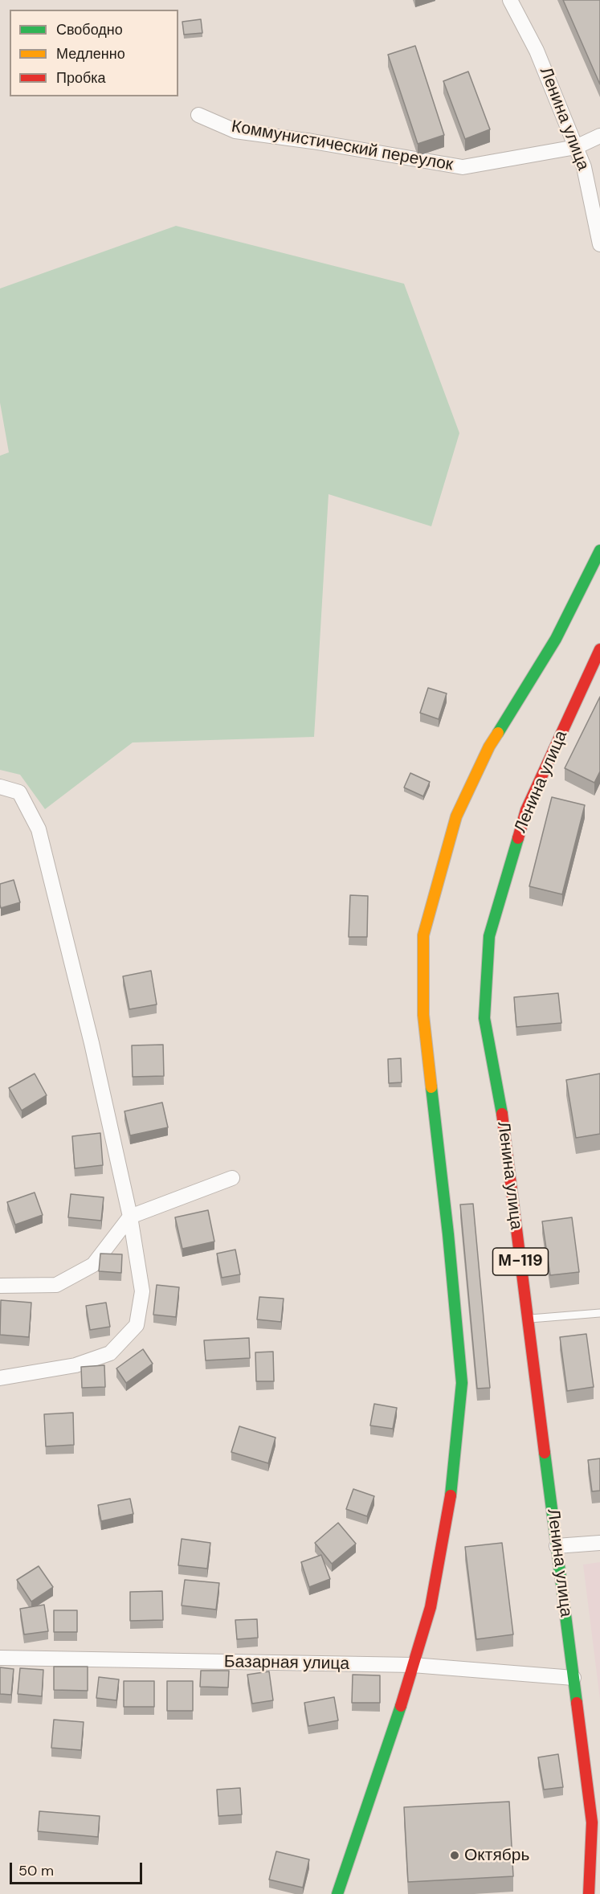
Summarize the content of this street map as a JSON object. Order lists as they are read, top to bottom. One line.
{"streets":{"street":["Ленина улица","Коммунистический переулок","М-119","Базарная улица"]},"crossings":[["Ленина улица","Коммунистический переулок"],["Ленина улица","Базарная улица"]],"places":["Октябрь"],"legend":["Свободно","Медленно","Пробка"],"scale_bar":"50 m"}
